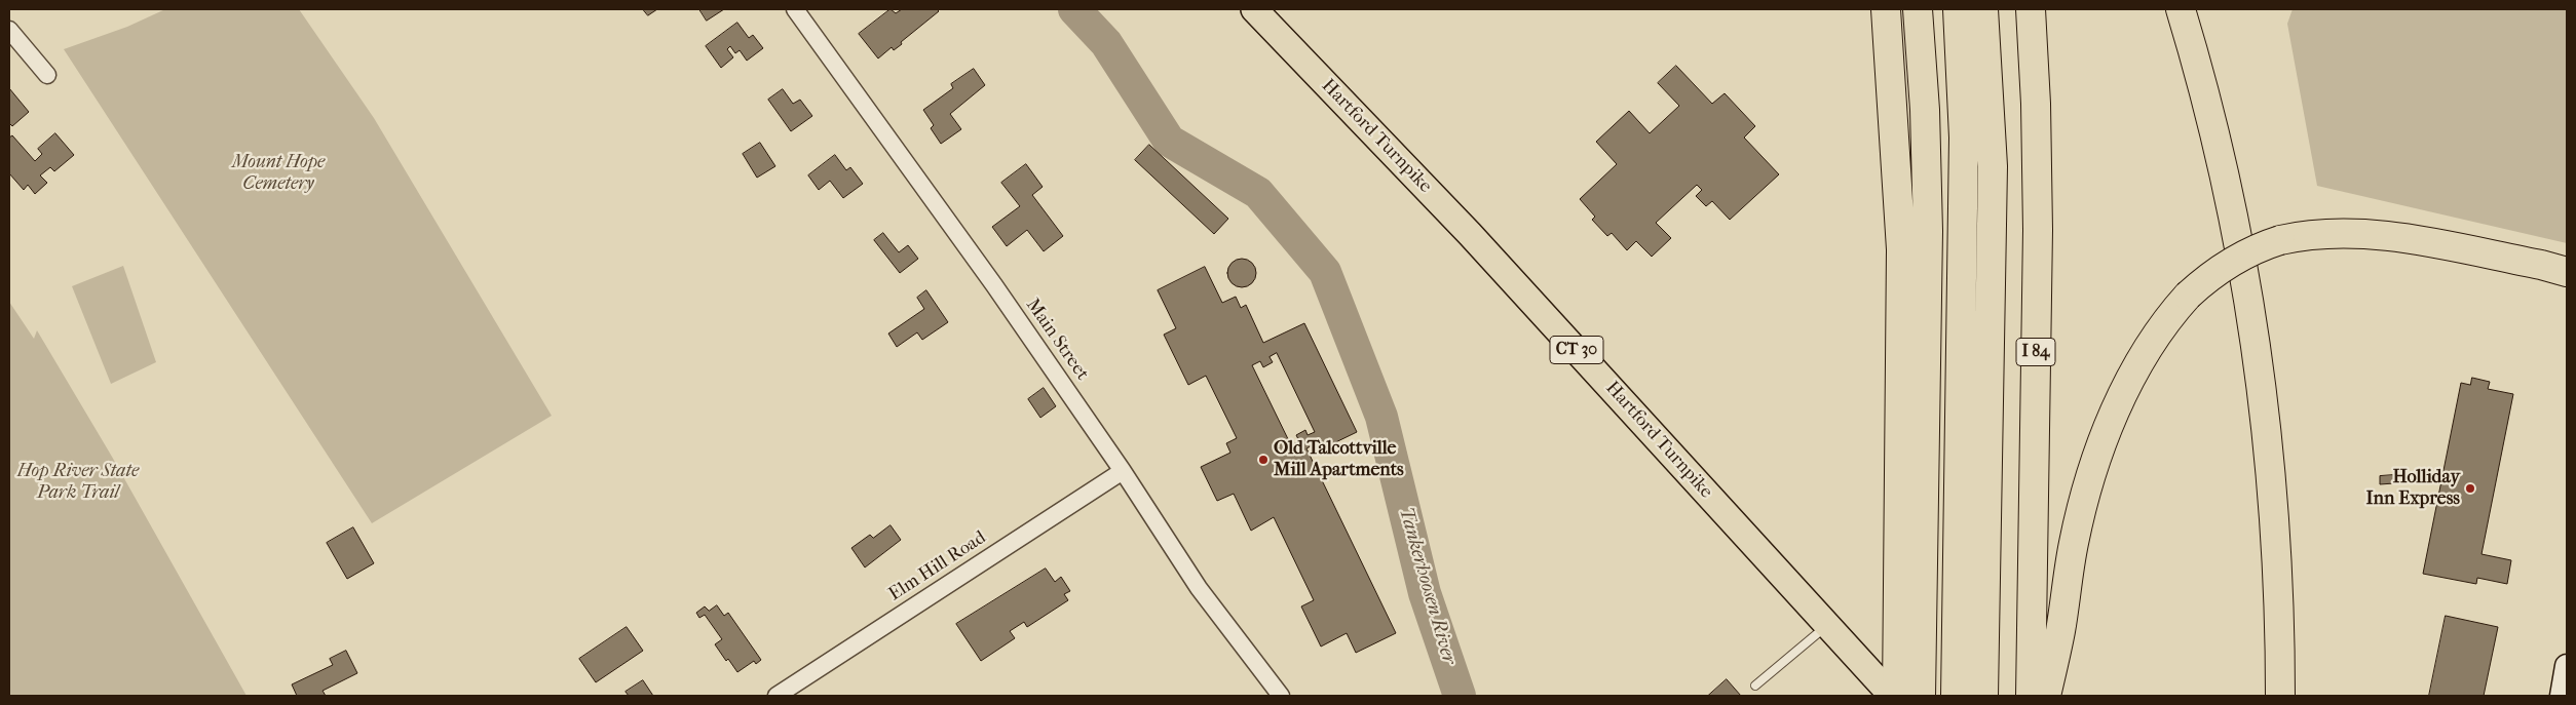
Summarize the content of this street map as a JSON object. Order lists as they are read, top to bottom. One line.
{"streets":{"highway":["I 84"],"main road":["Hartford Turnpike","CT 30"],"street":["Main Street","Elm Hill Road"]},"crossings":[["Main Street","Elm Hill Road"]],"water":["Tankerhoosen River"],"parks":["Mount Hope Cemetery","Hop River State Park Trail"],"places":["Old Talcottville Mill Apartments","Holliday Inn Express"]}
